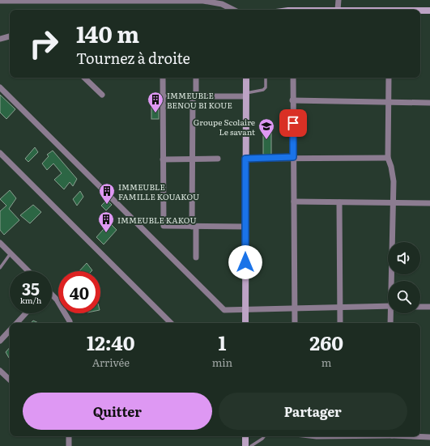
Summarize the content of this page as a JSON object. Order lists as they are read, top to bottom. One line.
{"places":{"building":["IMMEUBLE BENOU BI KOUE","IMMEUBLE FAMILLE KOUAKOU","IMMEUBLE KAKOU"],"school or university":["Groupe Scolaire Le savant"]},"page":{"turn":["140 m","Tournez à droite"],"speed":"35 km/h","limit":"40","eta":["12:40","Arrivée","1","min","260","m"],"buttons":["Quitter","Partager"]}}
